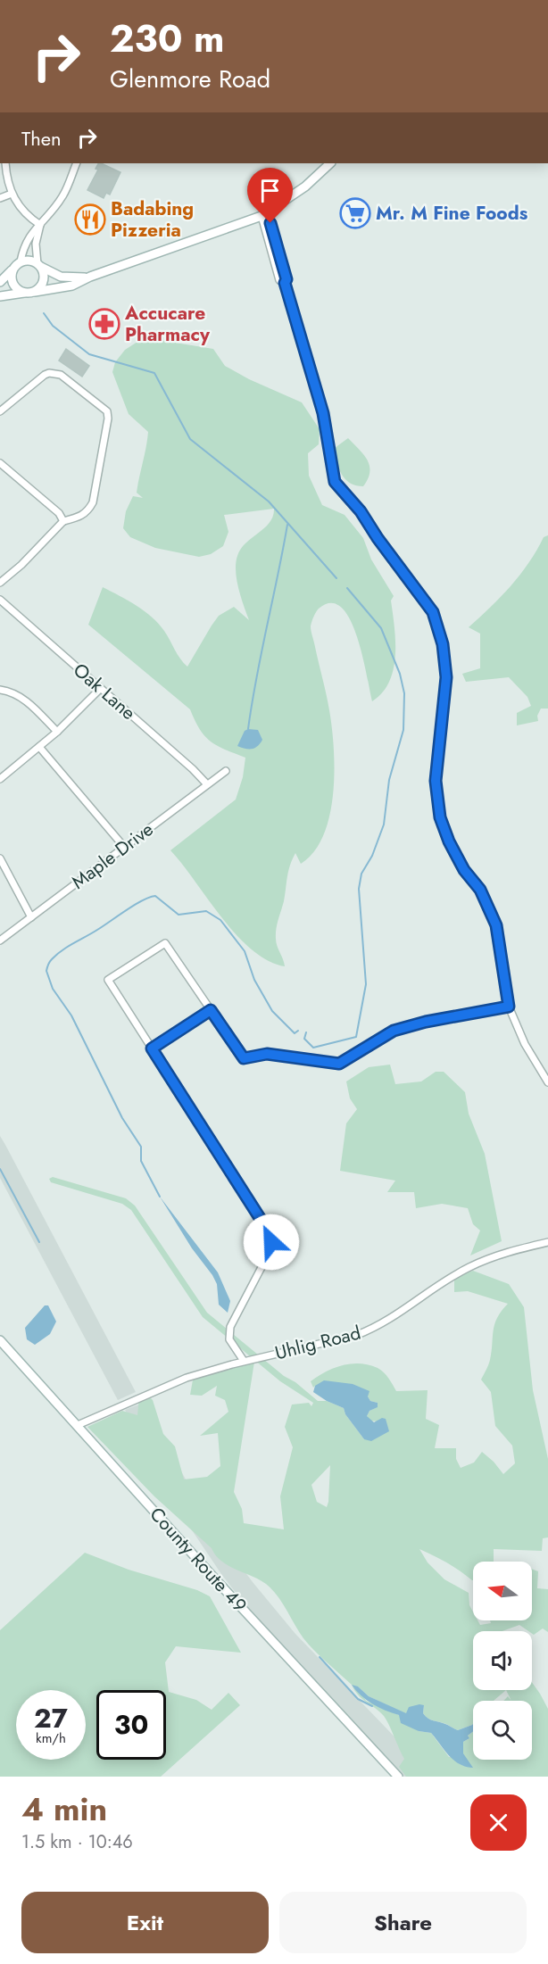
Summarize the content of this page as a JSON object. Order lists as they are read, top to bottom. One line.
{"streets":{"street":["Oak Lane","Maple Drive","Uhlig Road","County Route 49"]},"crossings":[["Oak Lane","Maple Drive"],["Uhlig Road","County Route 49"]],"places":{"supermarket":["Mr. M Fine Foods"],"restaurant":["Badabing Pizzeria"],"pharmacy":["Accucare Pharmacy"]},"north":"left","page":{"turn":["230 m","Glenmore Road"],"then":"Then","speed":"27 km/h","limit":"30","heading":["4 min","1.5 km · 10:46"],"buttons":["Exit","Share"]}}
